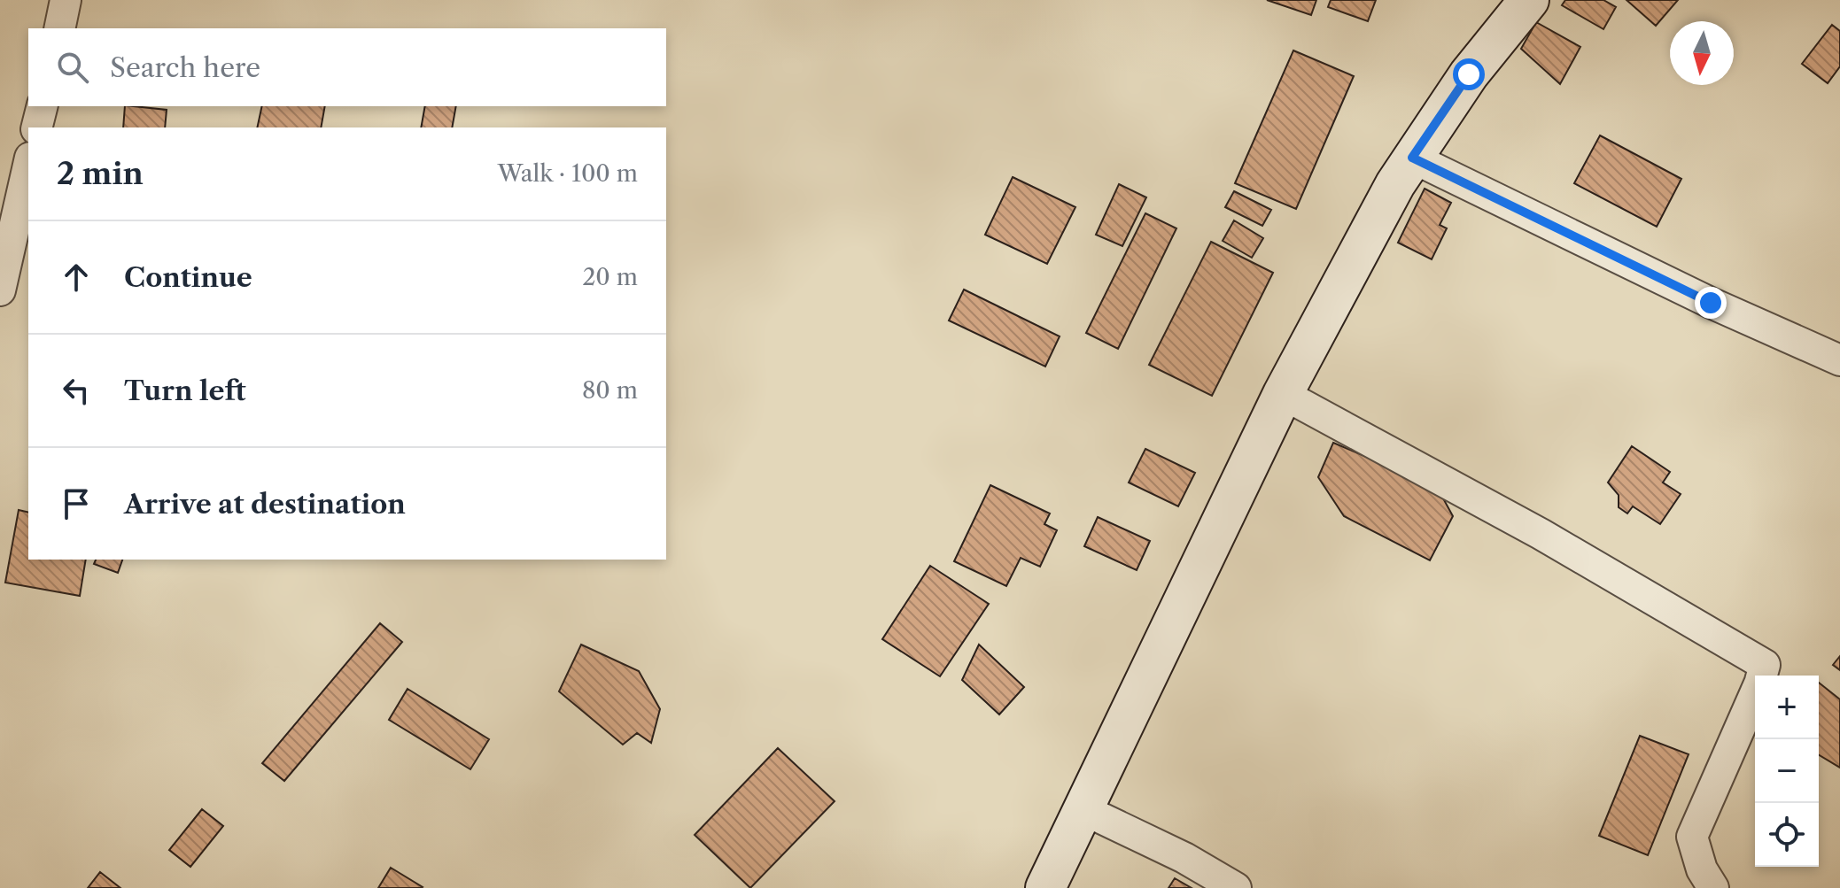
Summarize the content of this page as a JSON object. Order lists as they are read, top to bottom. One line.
{"north":"bottom","page":{"search":"Search here","heading":["2 min","Walk · 100 m"],"list":[["Continue","20 m"],["Turn left","80 m"],"Arrive at destination"],"map_buttons":["+","−"]}}
